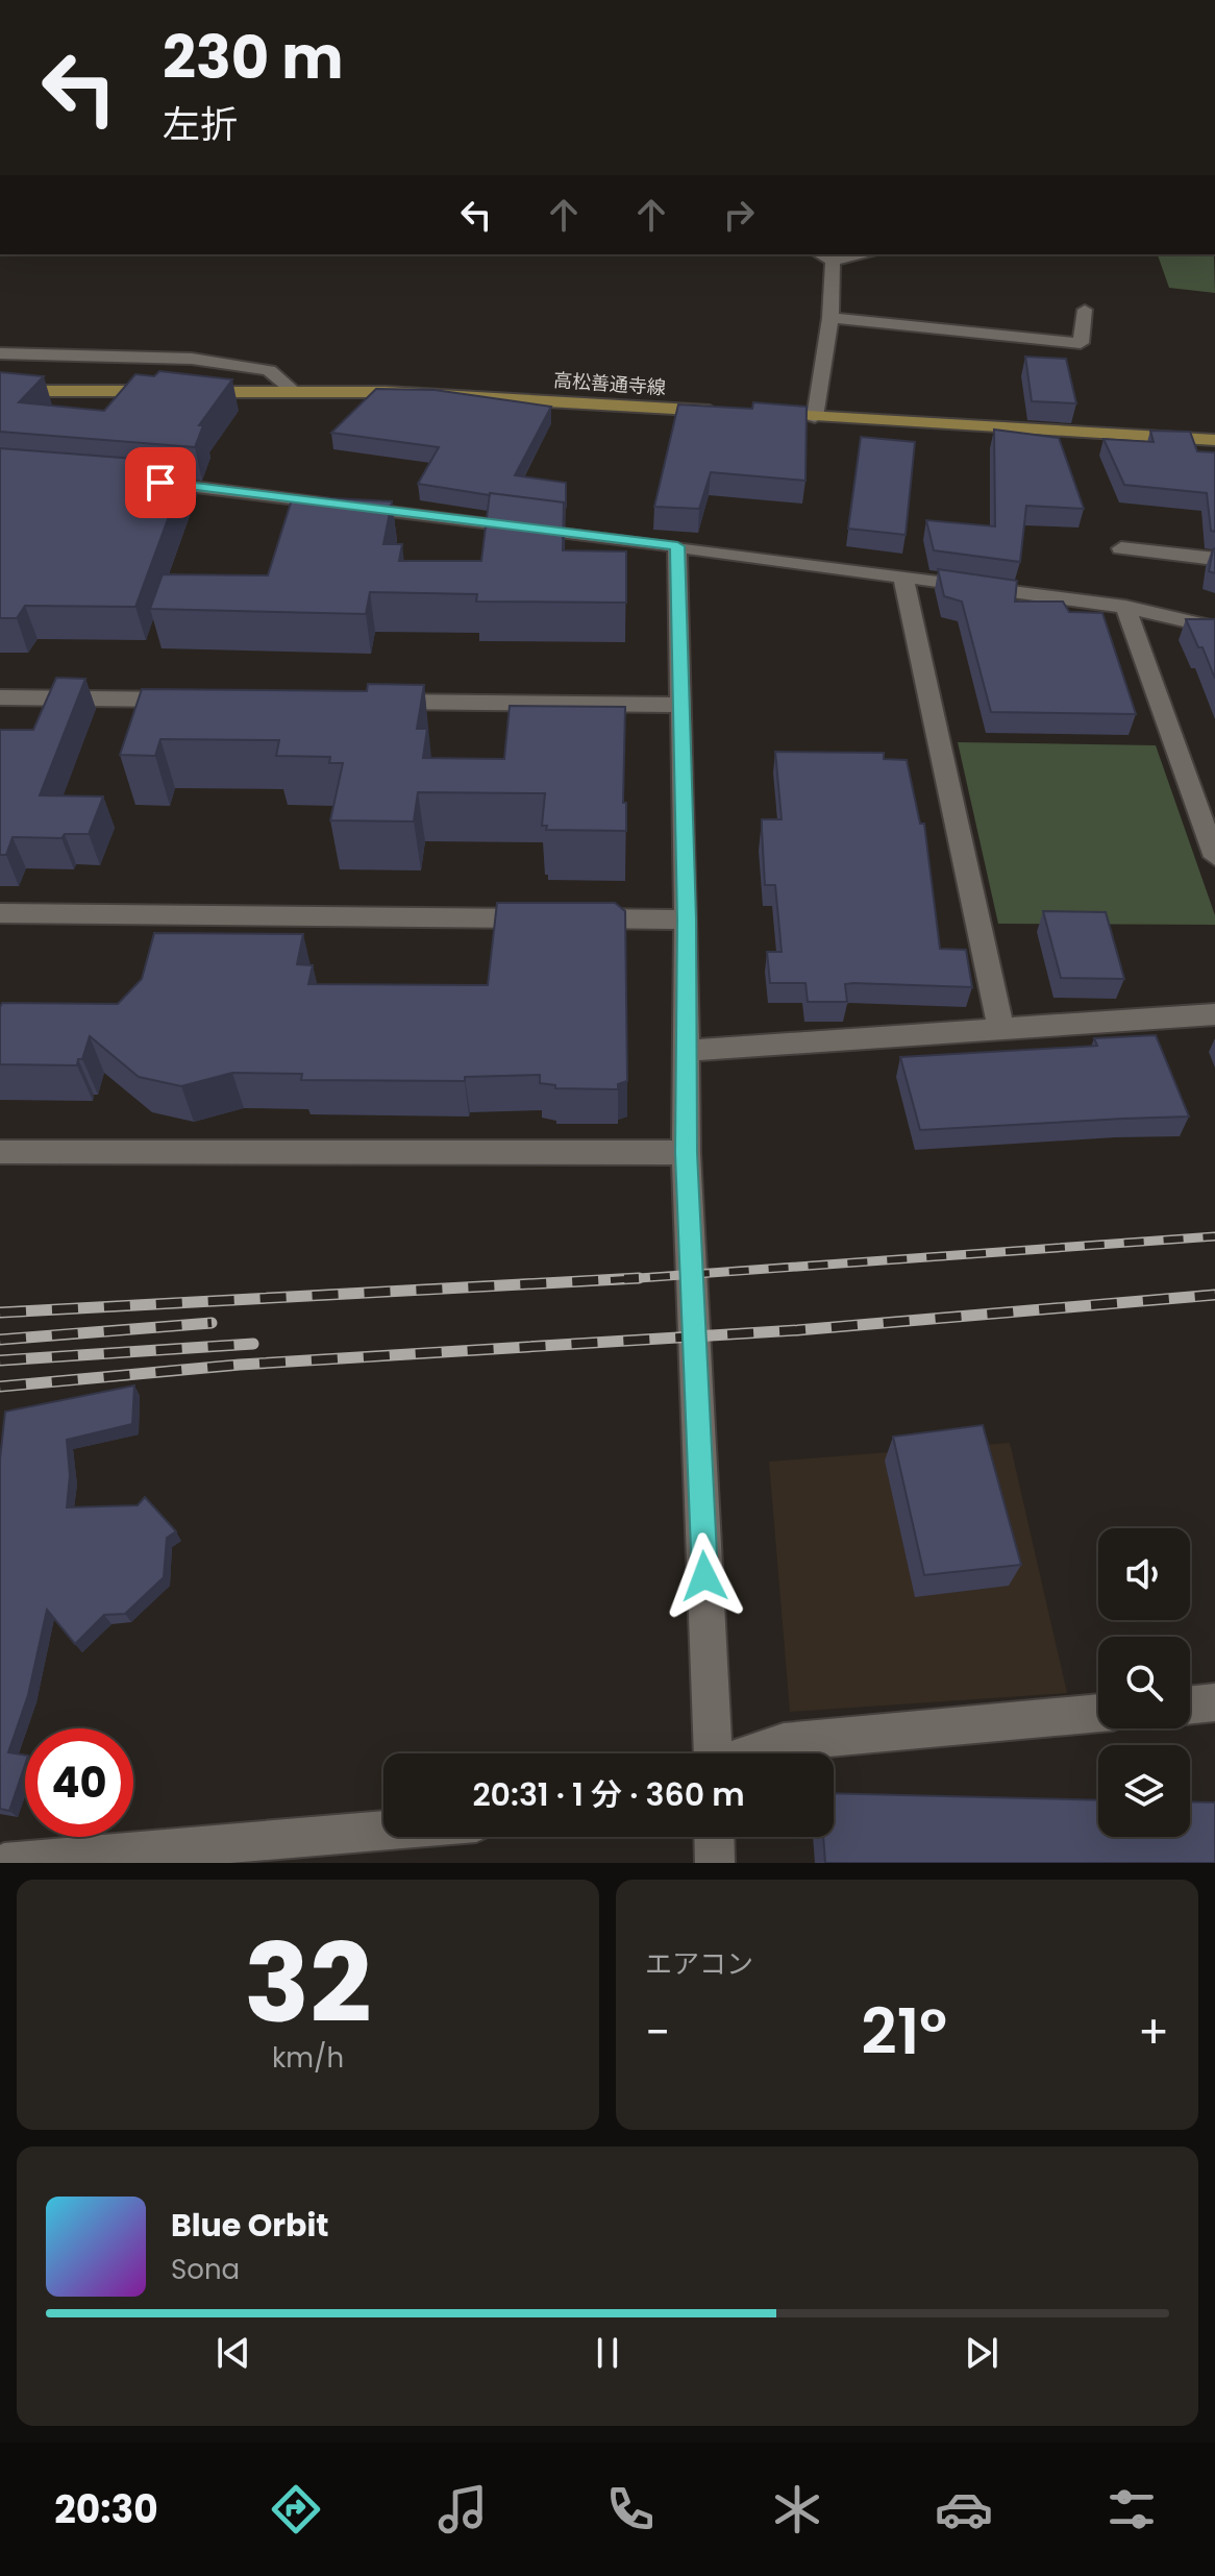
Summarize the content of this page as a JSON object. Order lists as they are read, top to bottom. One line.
{"streets":{"main road":["高松善通寺線"]},"page":{"turn":["230 m","左折"],"limit":"40","trip":"20:31 · 1 分 · 360 m","tile":[["32","km/h"],"エアコン"],"heat":["−","21°","+"],"song":["Blue Orbit","Sona"],"tabs":"20:30"}}
